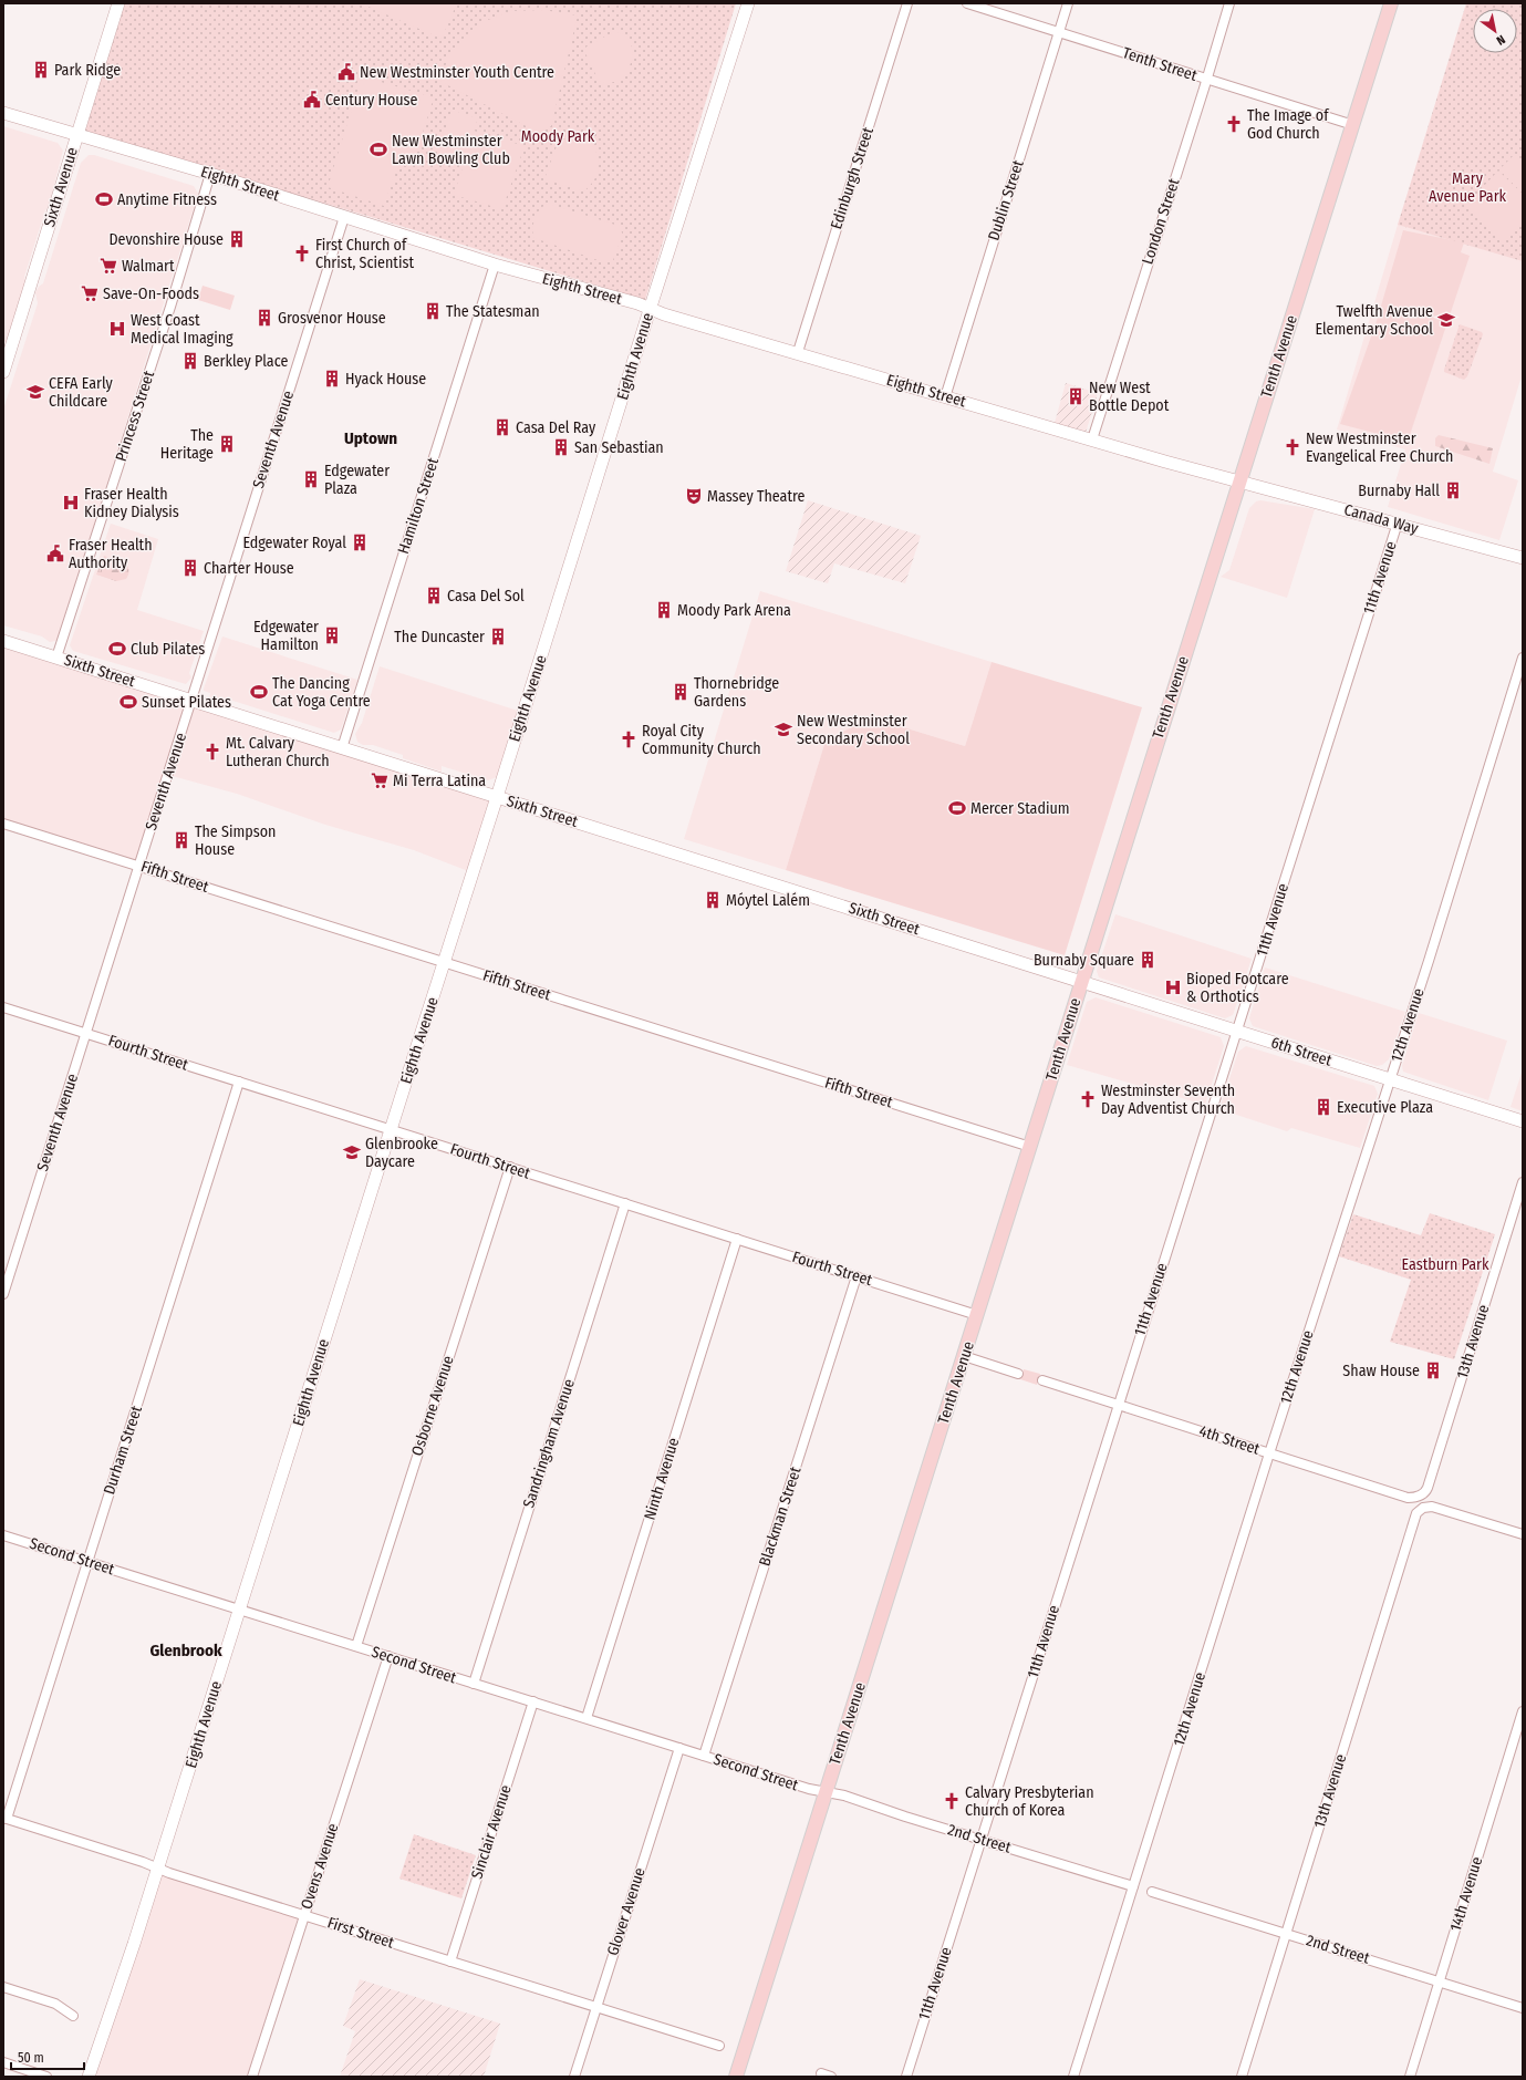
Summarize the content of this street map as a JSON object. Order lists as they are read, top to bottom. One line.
{"streets":{"main road":["Tenth Avenue"],"street":["Tenth Street","Edinburgh Street","Eighth Street","Sixth Avenue","Dublin Street","London Street","Eighth Avenue","Princess Street","Seventh Avenue","Hamilton Street","Canada Way","11th Avenue","Sixth Street","Fifth Street","12th Avenue","6th Street","Fourth Street","13th Avenue","Osborne Avenue","4th Street","Sandringham Avenue","Durham Street","Ninth Avenue","Blackman Street","Second Street","Sinclair Avenue","2nd Street","Ovens Avenue","14th Avenue","Glover Avenue","First Street"]},"crossings":[["Tenth Street","Dublin Street"],["Tenth Street","London Street"],["Tenth Street","Tenth Avenue"],["Edinburgh Street","Eighth Street"],["Eighth Street","Sixth Avenue"],["Eighth Street","Dublin Street"],["Eighth Street","London Street"],["Eighth Street","Eighth Avenue"],["Eighth Street","Tenth Avenue"],["Eighth Street","Princess Street"],["Eighth Street","Seventh Avenue"],["Eighth Street","Hamilton Street"],["Eighth Street","Canada Way"],["Eighth Avenue","Sixth Street"],["Eighth Avenue","Fifth Street"],["Eighth Avenue","Fourth Street"],["Eighth Avenue","Second Street"],["Eighth Avenue","First Street"],["Tenth Avenue","Canada Way"],["Tenth Avenue","Sixth Street"],["Tenth Avenue","Fifth Street"],["Tenth Avenue","6th Street"],["Tenth Avenue","Fourth Street"],["Tenth Avenue","Second Street"],["Tenth Avenue","2nd Street"],["Princess Street","Sixth Street"],["Seventh Avenue","Sixth Street"],["Seventh Avenue","Fifth Street"],["Seventh Avenue","Fourth Street"],["Hamilton Street","Sixth Street"],["Canada Way","11th Avenue"],["11th Avenue","6th Street"],["11th Avenue","4th Street"],["11th Avenue","2nd Street"],["Sixth Street","6th Street"],["12th Avenue","6th Street"],["12th Avenue","4th Street"],["12th Avenue","2nd Street"],["Fourth Street","Osborne Avenue"],["Fourth Street","Sandringham Avenue"],["Fourth Street","Durham Street"],["Fourth Street","Ninth Avenue"],["Fourth Street","Blackman Street"],["13th Avenue","4th Street"],["13th Avenue","2nd Street"],["Osborne Avenue","Second Street"],["Sandringham Avenue","Second Street"],["Durham Street","Second Street"],["Durham Street","First Street"],["Ninth Avenue","Second Street"],["Blackman Street","Second Street"],["Second Street","Sinclair Avenue"],["Second Street","2nd Street"],["Second Street","Ovens Avenue"],["Second Street","Glover Avenue"],["Sinclair Avenue","First Street"],["2nd Street","14th Avenue"],["Ovens Avenue","First Street"],["Glover Avenue","First Street"]],"districts":["Uptown","Glenbrook"],"parks":["Moody Park","Mary Avenue Park","Eastburn Park"],"places":{"building":["Park Ridge","Devonshire House","The Statesman","Grosvenor House","Berkley Place","Hyack House","New West Bottle Depot","Casa Del Ray","The Heritage","San Sebastian","Edgewater Plaza","Burnaby Hall","Edgewater Royal","Charter House","Casa Del Sol","Moody Park Arena","Edgewater Hamilton","The Duncaster","Thornebridge Gardens","The Simpson House","Móytel Lalém","Burnaby Square","Executive Plaza","Shaw House"],"public building":["New Westminster Youth Centre","Century House","Fraser Health Authority"],"church":["The Image of God Church","First Church of Christ, Scientist","New Westminster Evangelical Free Church","Royal City Community Church","Mt. Calvary Lutheran Church","Westminster Seventh Day Adventist Church","Calvary Presbyterian Church of Korea"],"sports":["New Westminster Lawn Bowling Club","Anytime Fitness","Club Pilates","The Dancing Cat Yoga Centre","Sunset Pilates","Mercer Stadium"],"supermarket":["Walmart","Save-On-Foods","Mi Terra Latina"],"school or university":["Twelfth Avenue Elementary School","CEFA Early Childcare","New Westminster Secondary School","Glenbrooke Daycare"],"hospital":["West Coast Medical Imaging","Fraser Health Kidney Dialysis","Bioped Footcare & Orthotics"],"theatre":["Massey Theatre"]},"scale_bar":"50 m","north":"bottom right"}
